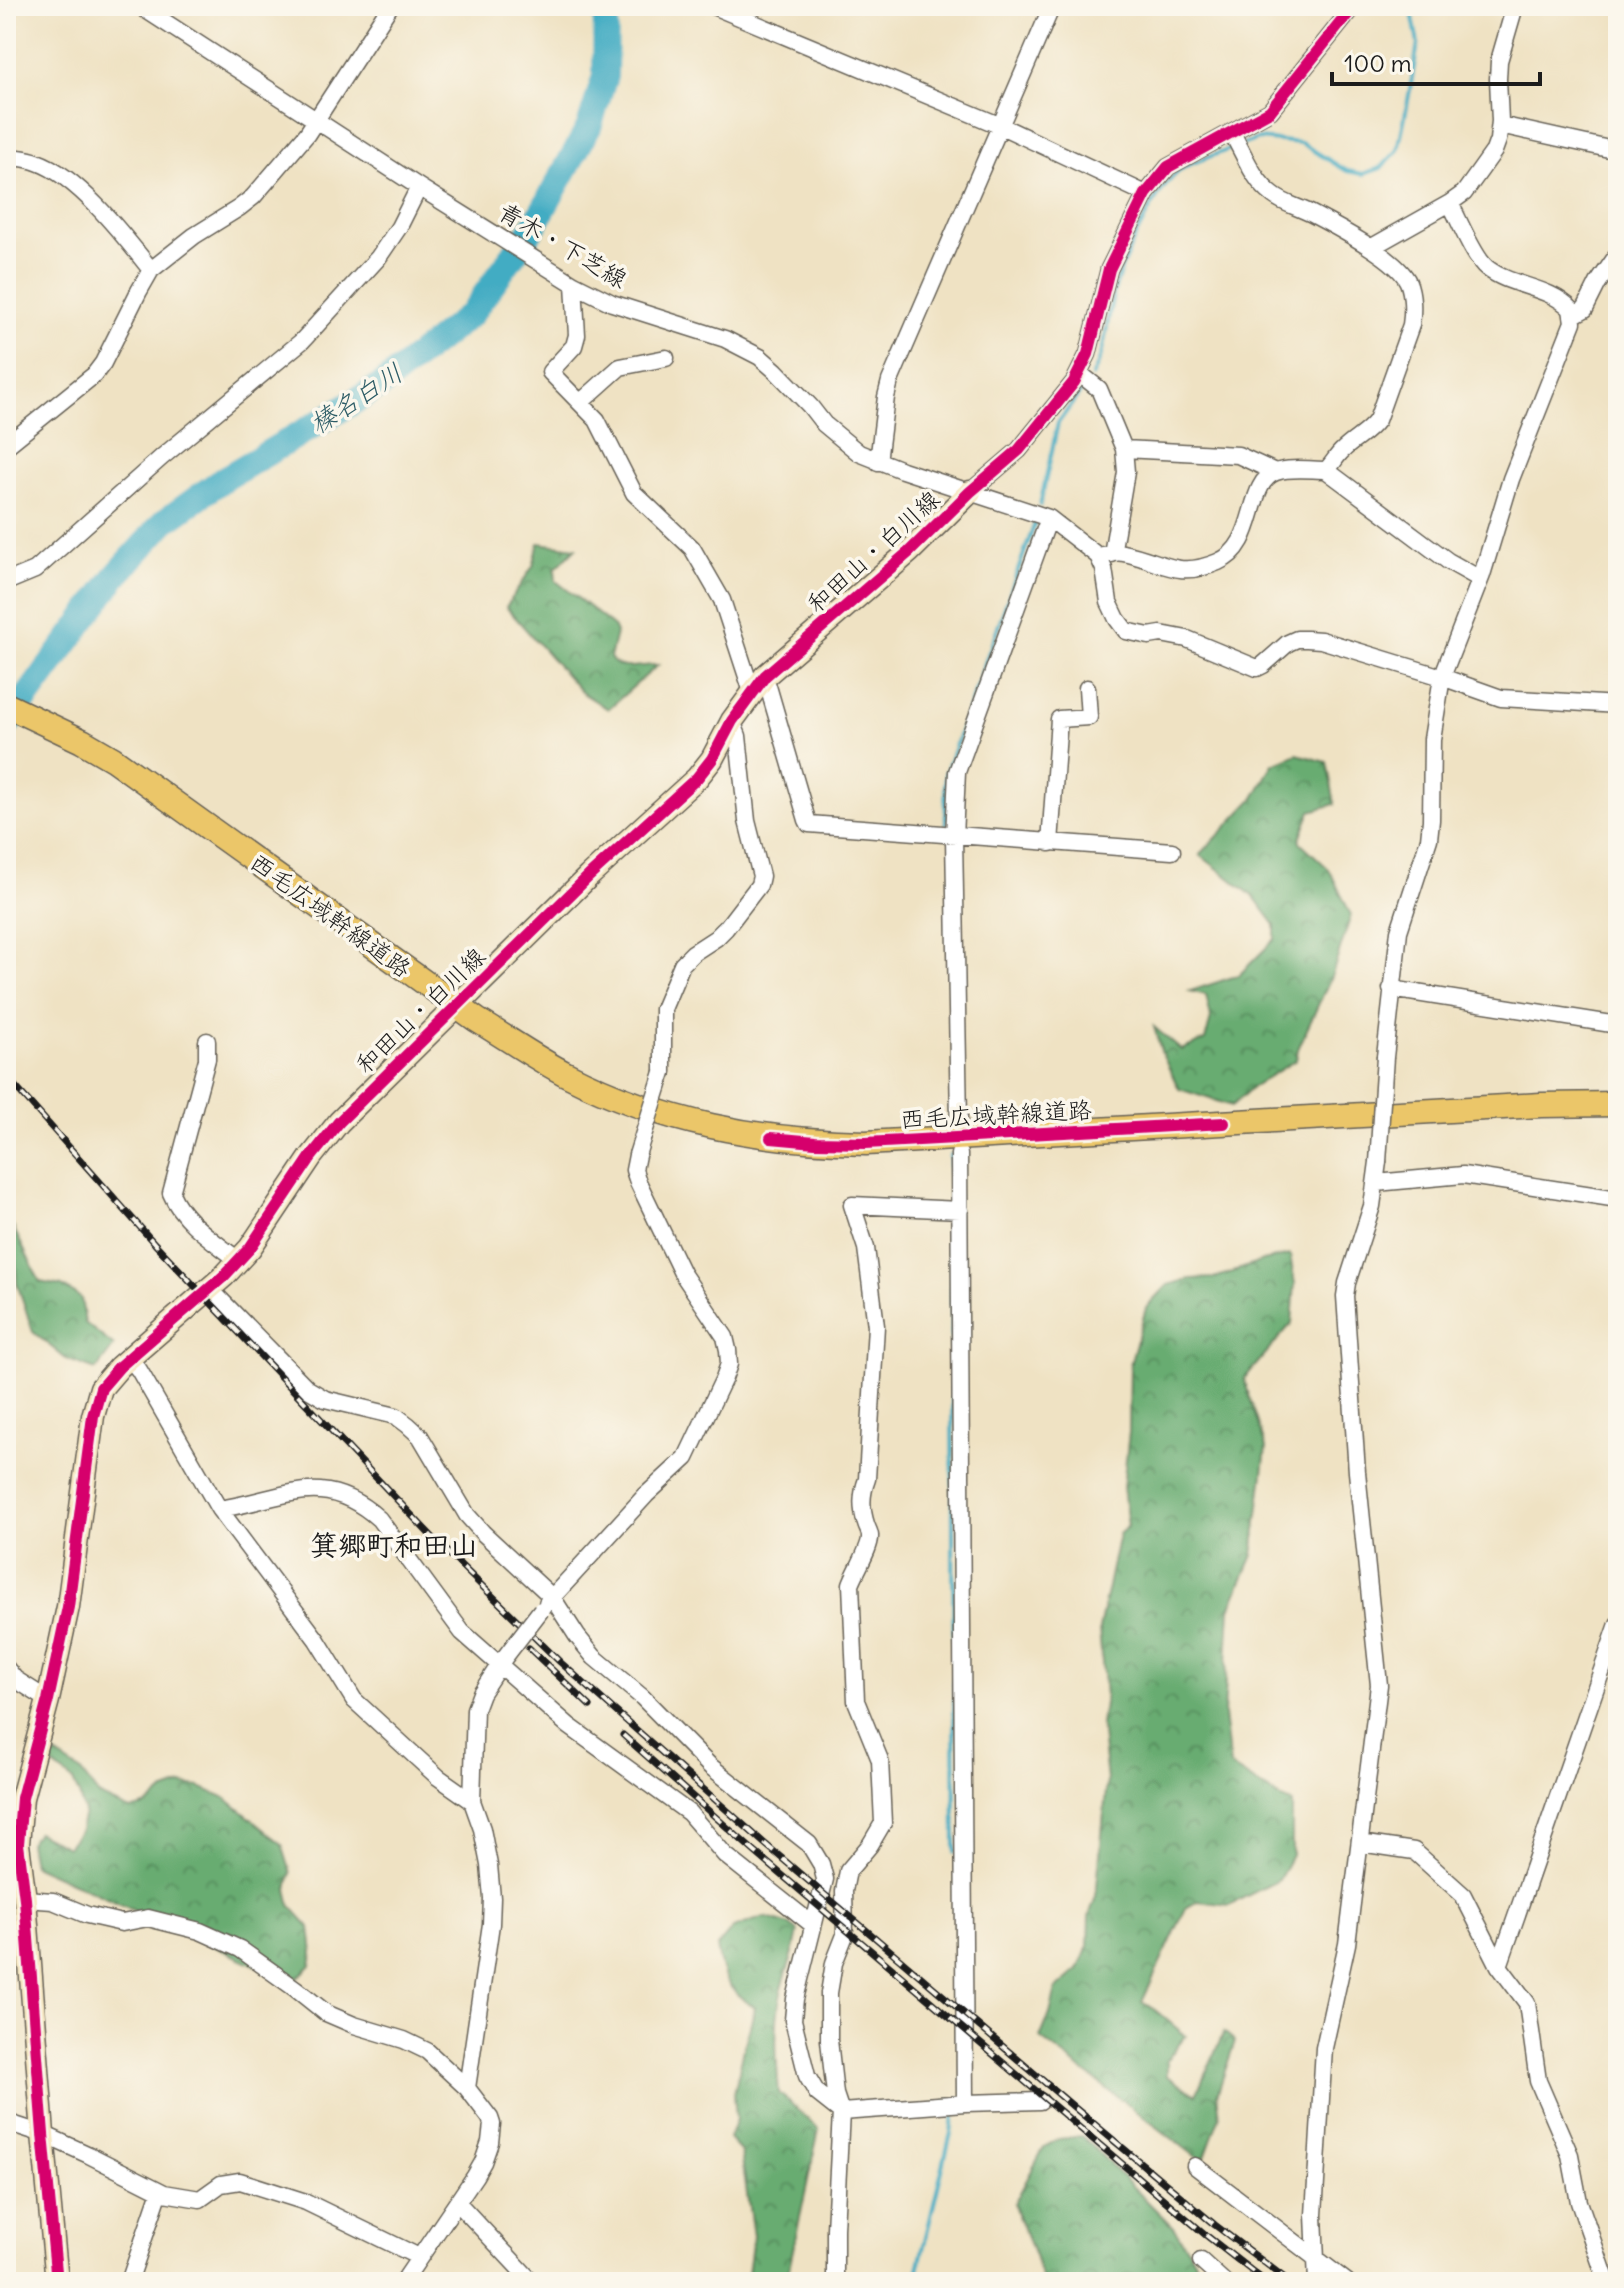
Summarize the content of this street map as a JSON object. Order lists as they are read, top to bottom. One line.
{"streets":{"main road":["西毛広域幹線道路"],"street":["青木・下芝線","和田山・白川線"]},"crossings":[["青木・下芝線","和田山・白川線"],["和田山・白川線","西毛広域幹線道路"]],"districts":["箕郷町和田山"],"water":["榛名白川"],"scale_bar":"100 m"}
